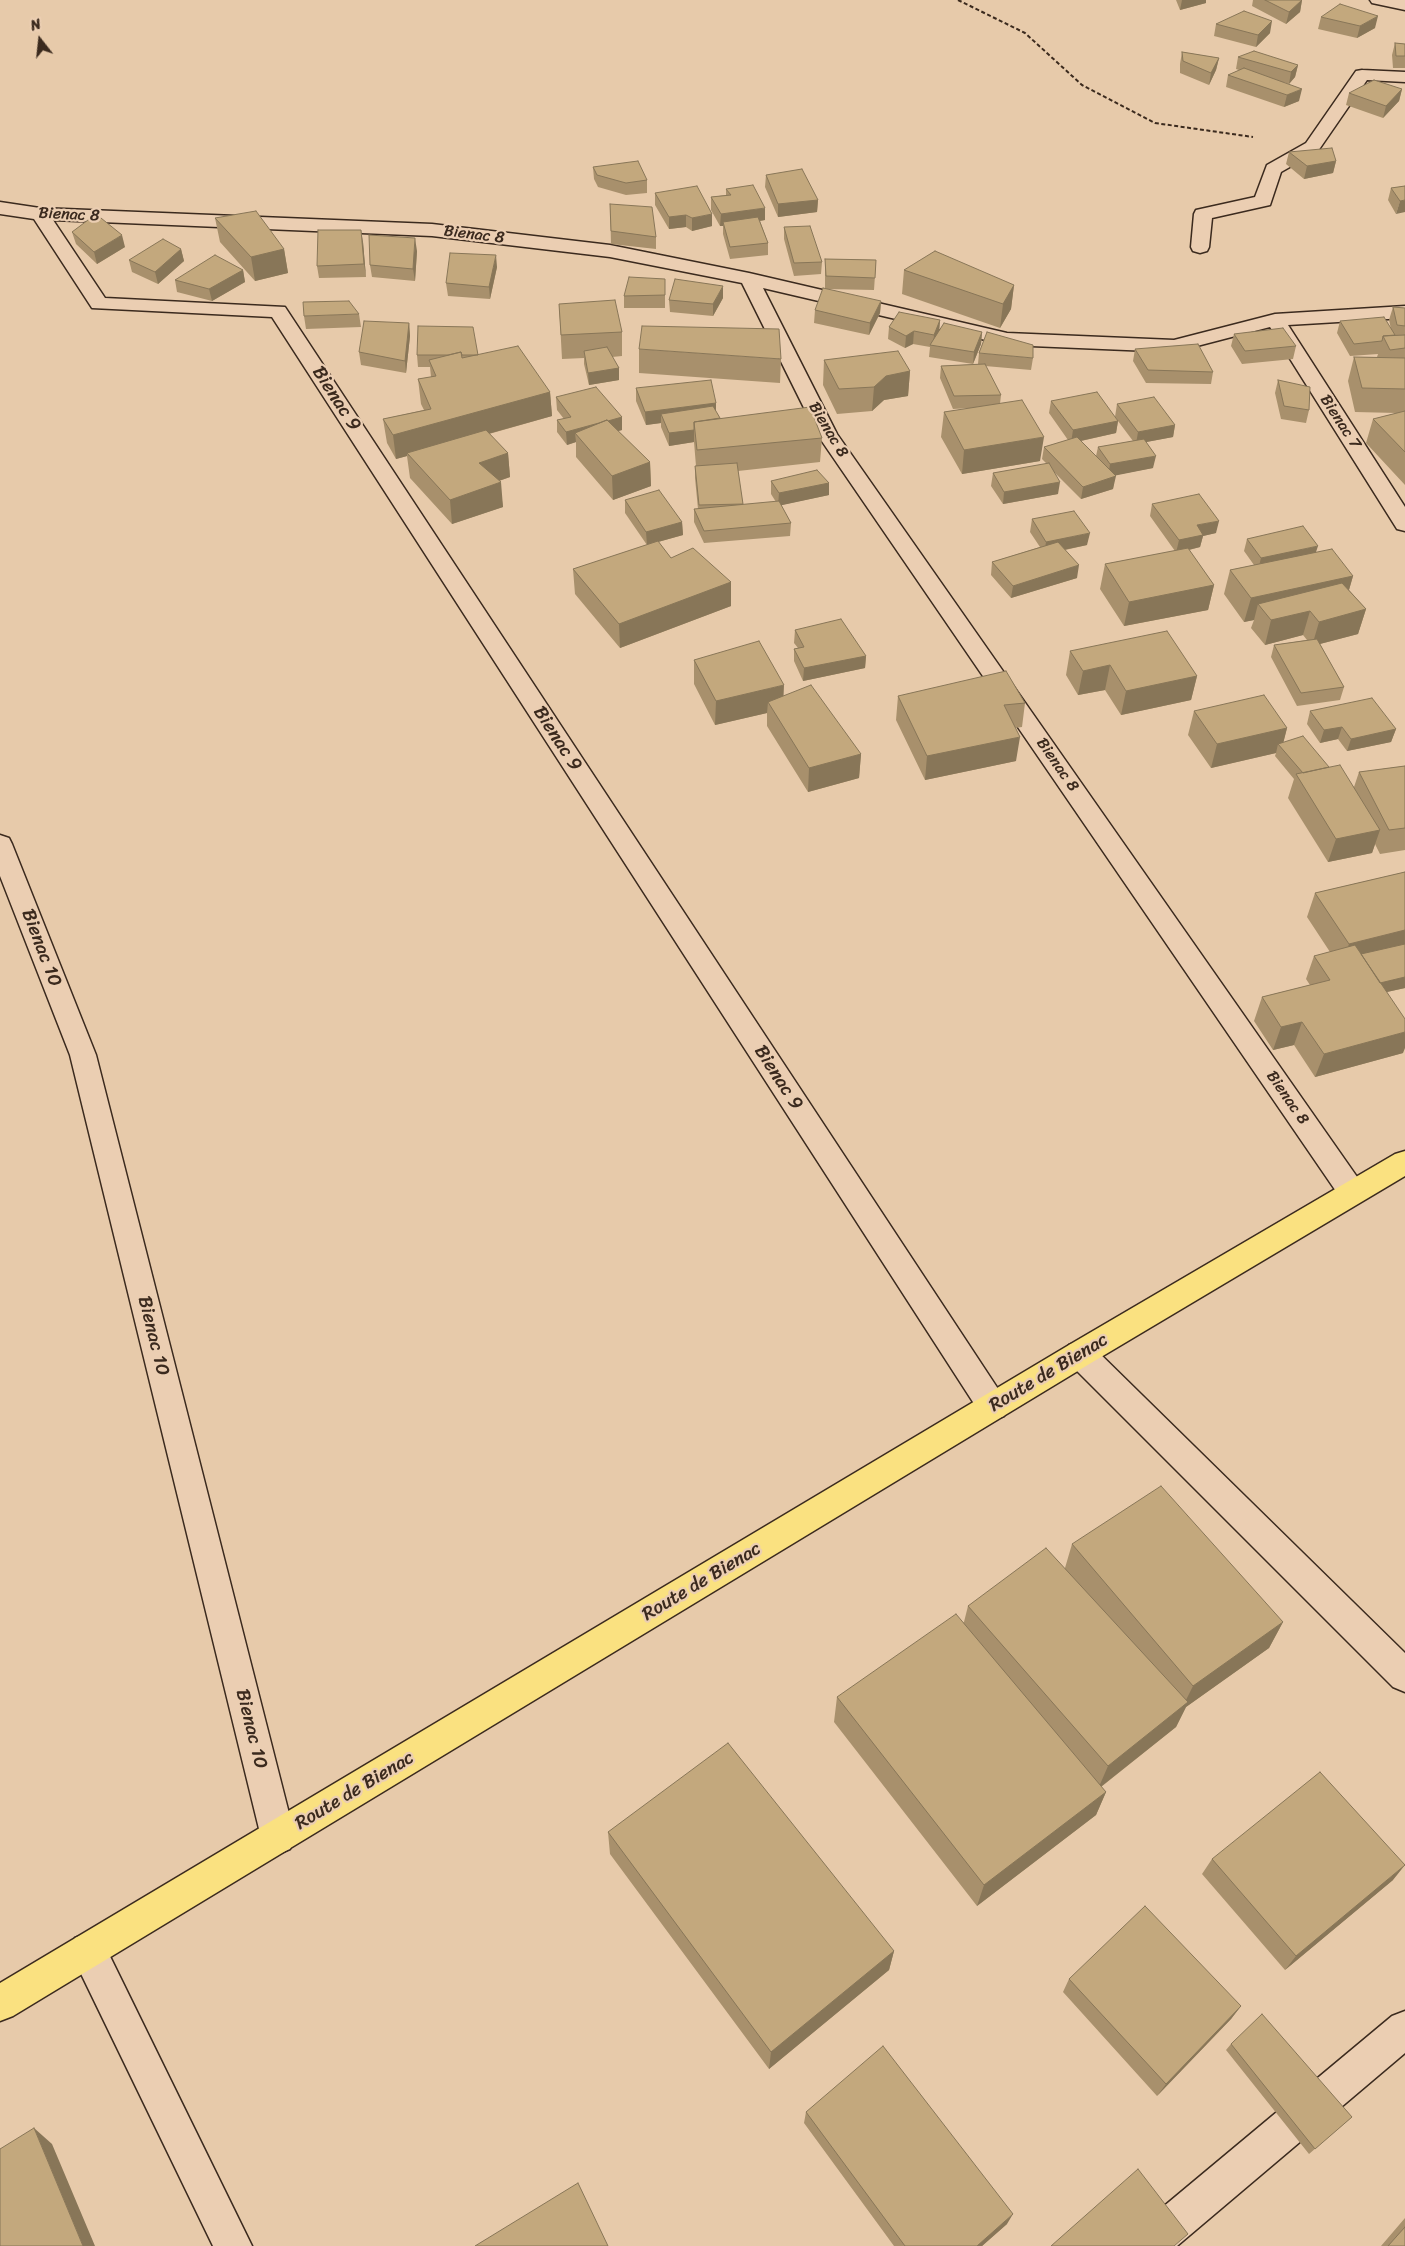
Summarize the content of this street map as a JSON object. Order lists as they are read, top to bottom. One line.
{"streets":{"main road":["Route de Bienac"],"street":["Bienac 8","Bienac 9","Bienac 7","Bienac 10"]},"crossings":[["Bienac 8","Bienac 9"],["Bienac 8","Route de Bienac"],["Bienac 9","Route de Bienac"],["Bienac 10","Route de Bienac"]],"north":"top"}
